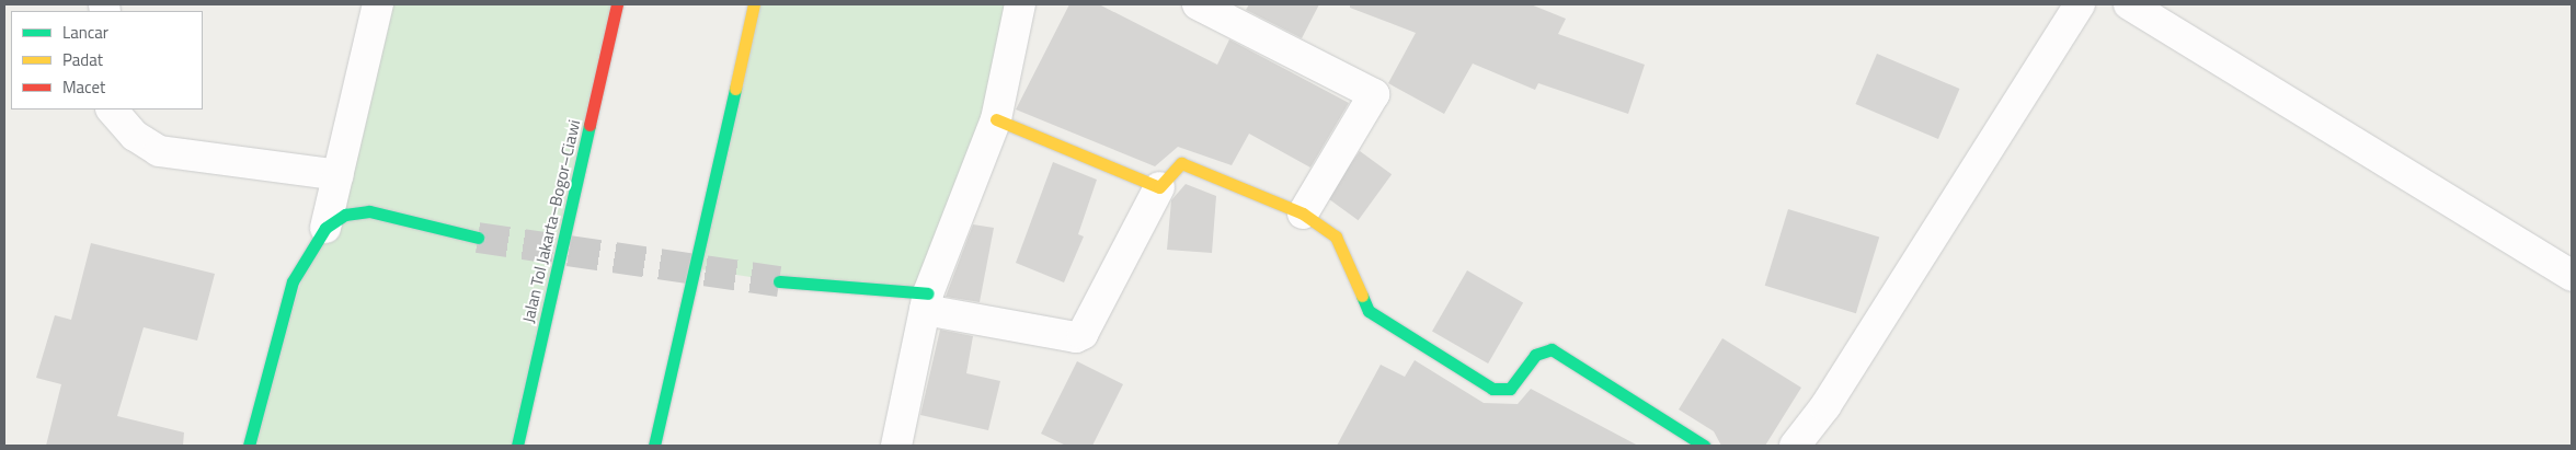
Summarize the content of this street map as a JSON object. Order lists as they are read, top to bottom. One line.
{"streets":{"main road":["Jalan Tol Jakarta–Bogor–Ciawi"]},"legend":["Lancar","Padat","Macet"]}
